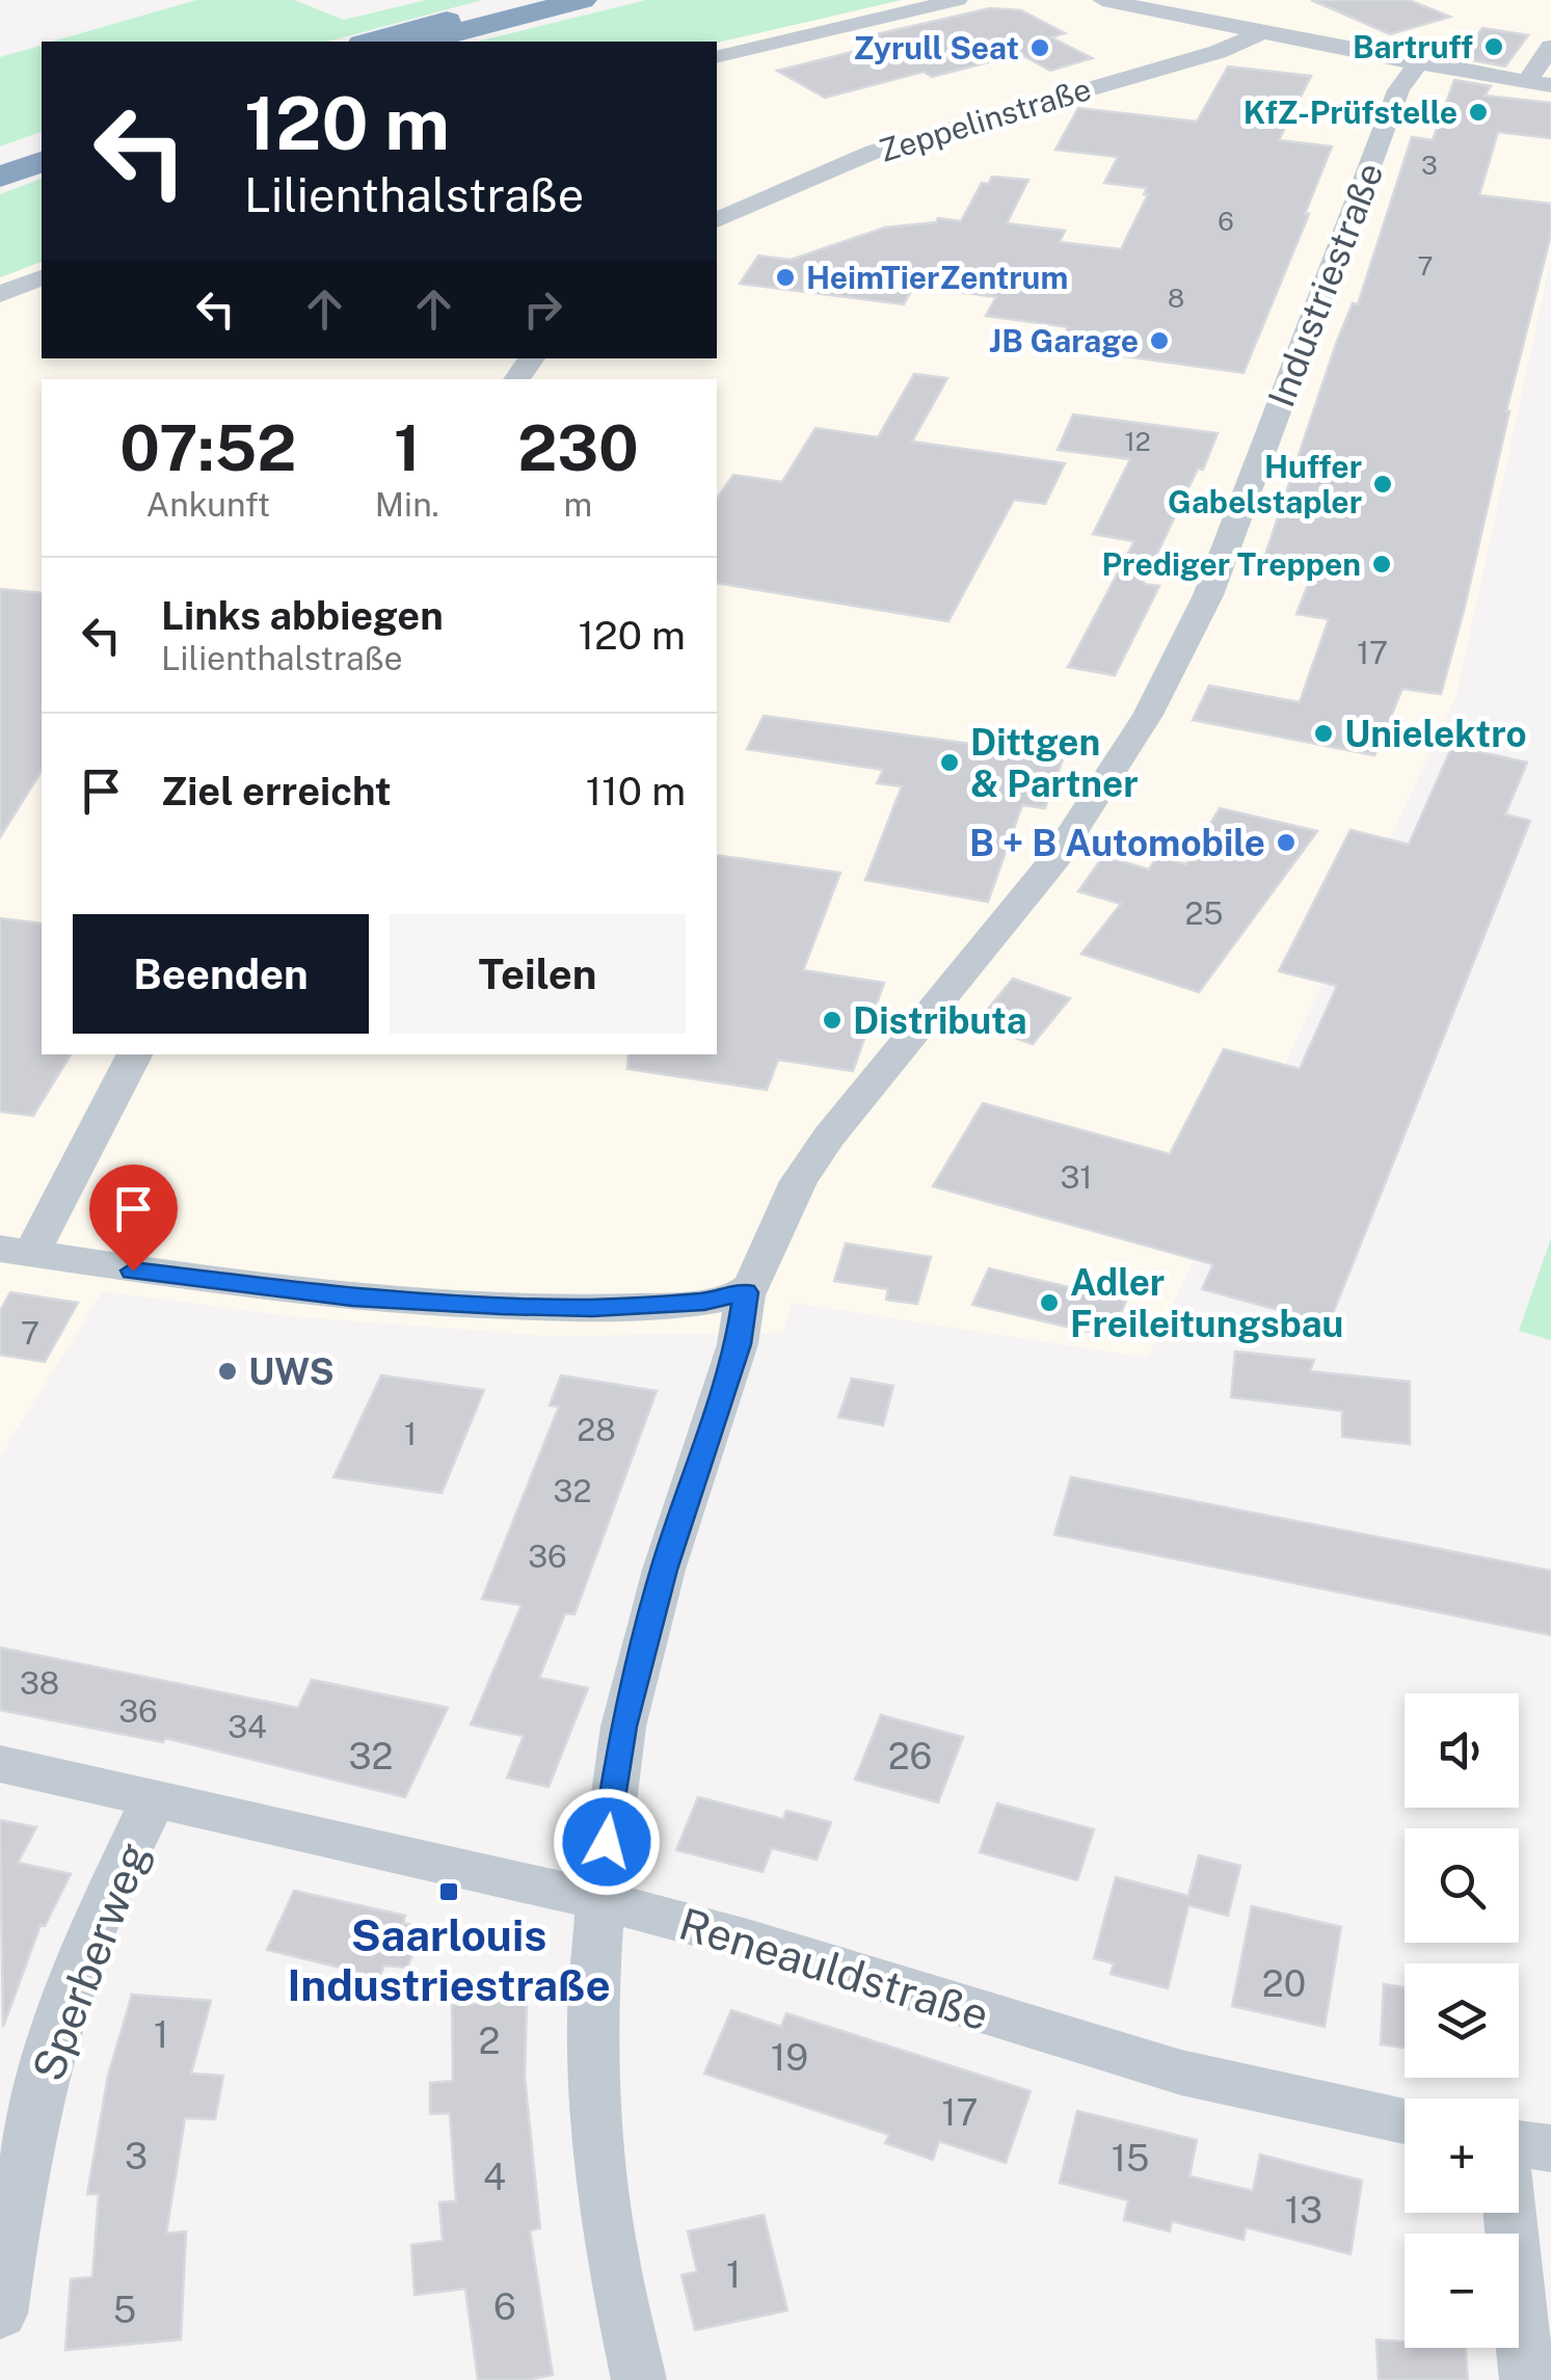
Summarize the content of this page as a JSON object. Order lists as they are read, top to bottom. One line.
{"streets":{"street":["Zeppelinstraße","Industriestraße","Sperberweg","Reneauldstraße"]},"crossings":[["Industriestraße","Reneauldstraße"],["Sperberweg","Reneauldstraße"]],"places":{"other":["Bartruff","Zyrull Seat","KfZ-Prüfstelle","HeimTierZentrum","JB Garage","Huffer Gabelstapler","Prediger Treppen","Unielektro","Dittgen & Partner","B + B Automobile","Distributa","Adler Freileitungsbau","UWS"],"transit":["Saarlouis Industriestraße"]},"house_numbers":["3","6","7","8","12","17","25","31","7","28","1","32","36","38","36","34","32","26","20","1","2","19","17","3","15","4","13","1","6","5"],"page":{"turn":["120 m","Lilienthalstraße"],"eta":["07:52","Ankunft","1","Min.","230","m"],"list":[{"name":"Links abbiegen","note":"Lilienthalstraße","value":"120 m"},{"name":"Ziel erreicht","value":"110 m"}],"buttons":["Beenden","Teilen"],"map_buttons":["+","−"]}}
